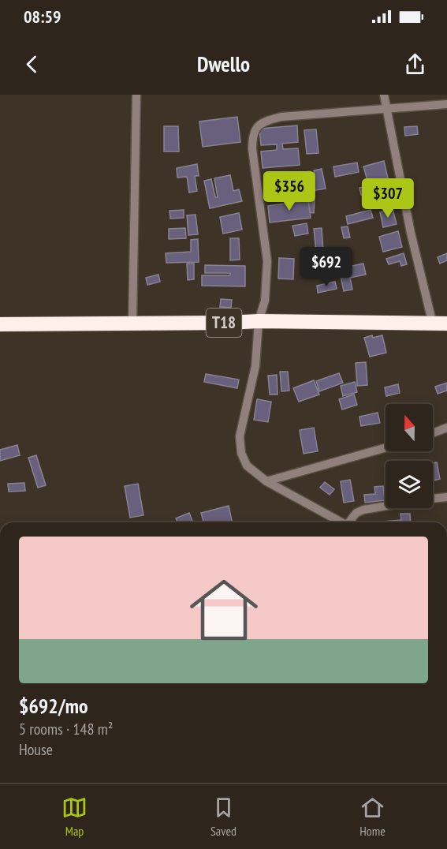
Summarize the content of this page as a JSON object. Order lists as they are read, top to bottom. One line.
{"streets":{"highway":["T18"]},"north":"top","page":{"status":"08:59","header":"Dwello","price":["$356","$307","$692"],"list":[{"name":"$692/mo","note":"5 rooms · 148 m² · House"}],"tabs":["Map","Saved","Home"]}}
